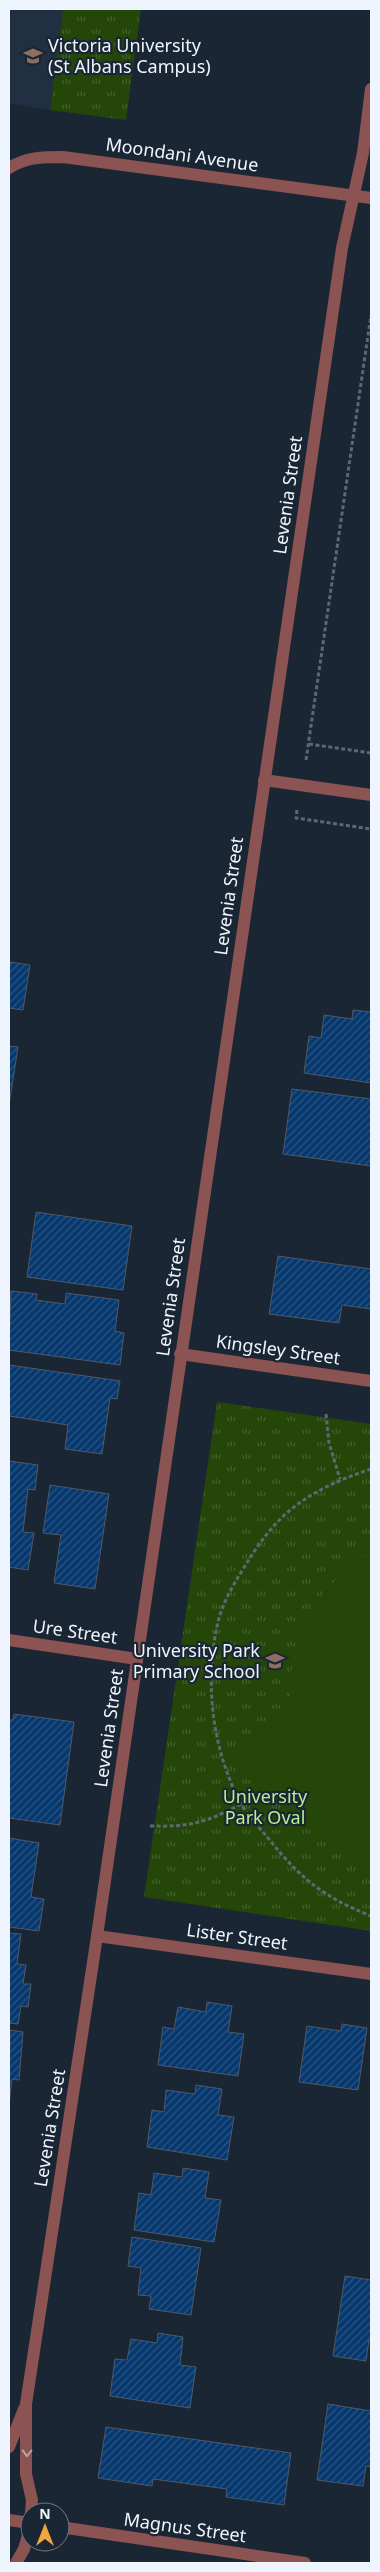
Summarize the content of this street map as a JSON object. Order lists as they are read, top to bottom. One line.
{"streets":{"street":["Moondani Avenue","Levenia Street","Kingsley Street","Ure Street","Lister Street","Magnus Street"]},"crossings":[["Moondani Avenue","Levenia Street"],["Levenia Street","Kingsley Street"],["Levenia Street","Ure Street"],["Levenia Street","Lister Street"]],"parks":["University Park Oval"],"places":{"school or university":["Victoria University (St Albans Campus)","University Park Primary School"]},"north":"top"}
